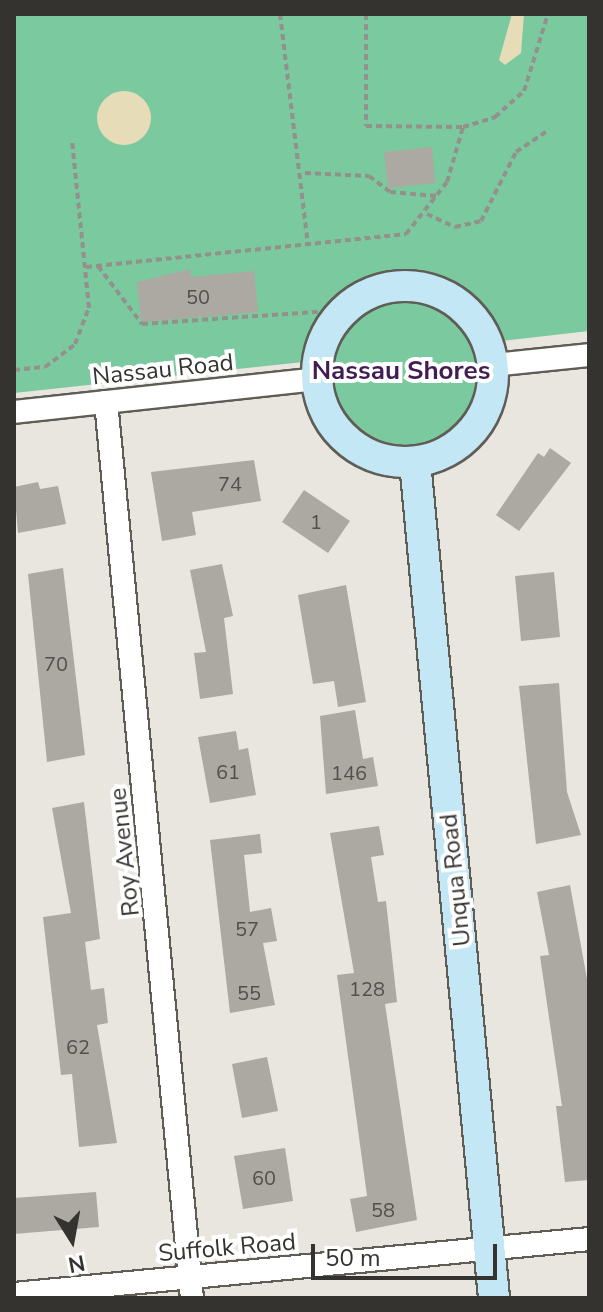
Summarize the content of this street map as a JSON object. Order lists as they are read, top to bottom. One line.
{"streets":{"street":["Nassau Road","Roy Avenue","Unqua Road","Suffolk Road"]},"crossings":[["Nassau Road","Roy Avenue"],["Nassau Road","Unqua Road"],["Roy Avenue","Suffolk Road"],["Unqua Road","Suffolk Road"]],"districts":["Nassau Shores"],"house_numbers":["50","74","1","70","61","146","57","128","55","62","60","58"],"scale_bar":"50 m","north":"bottom"}
